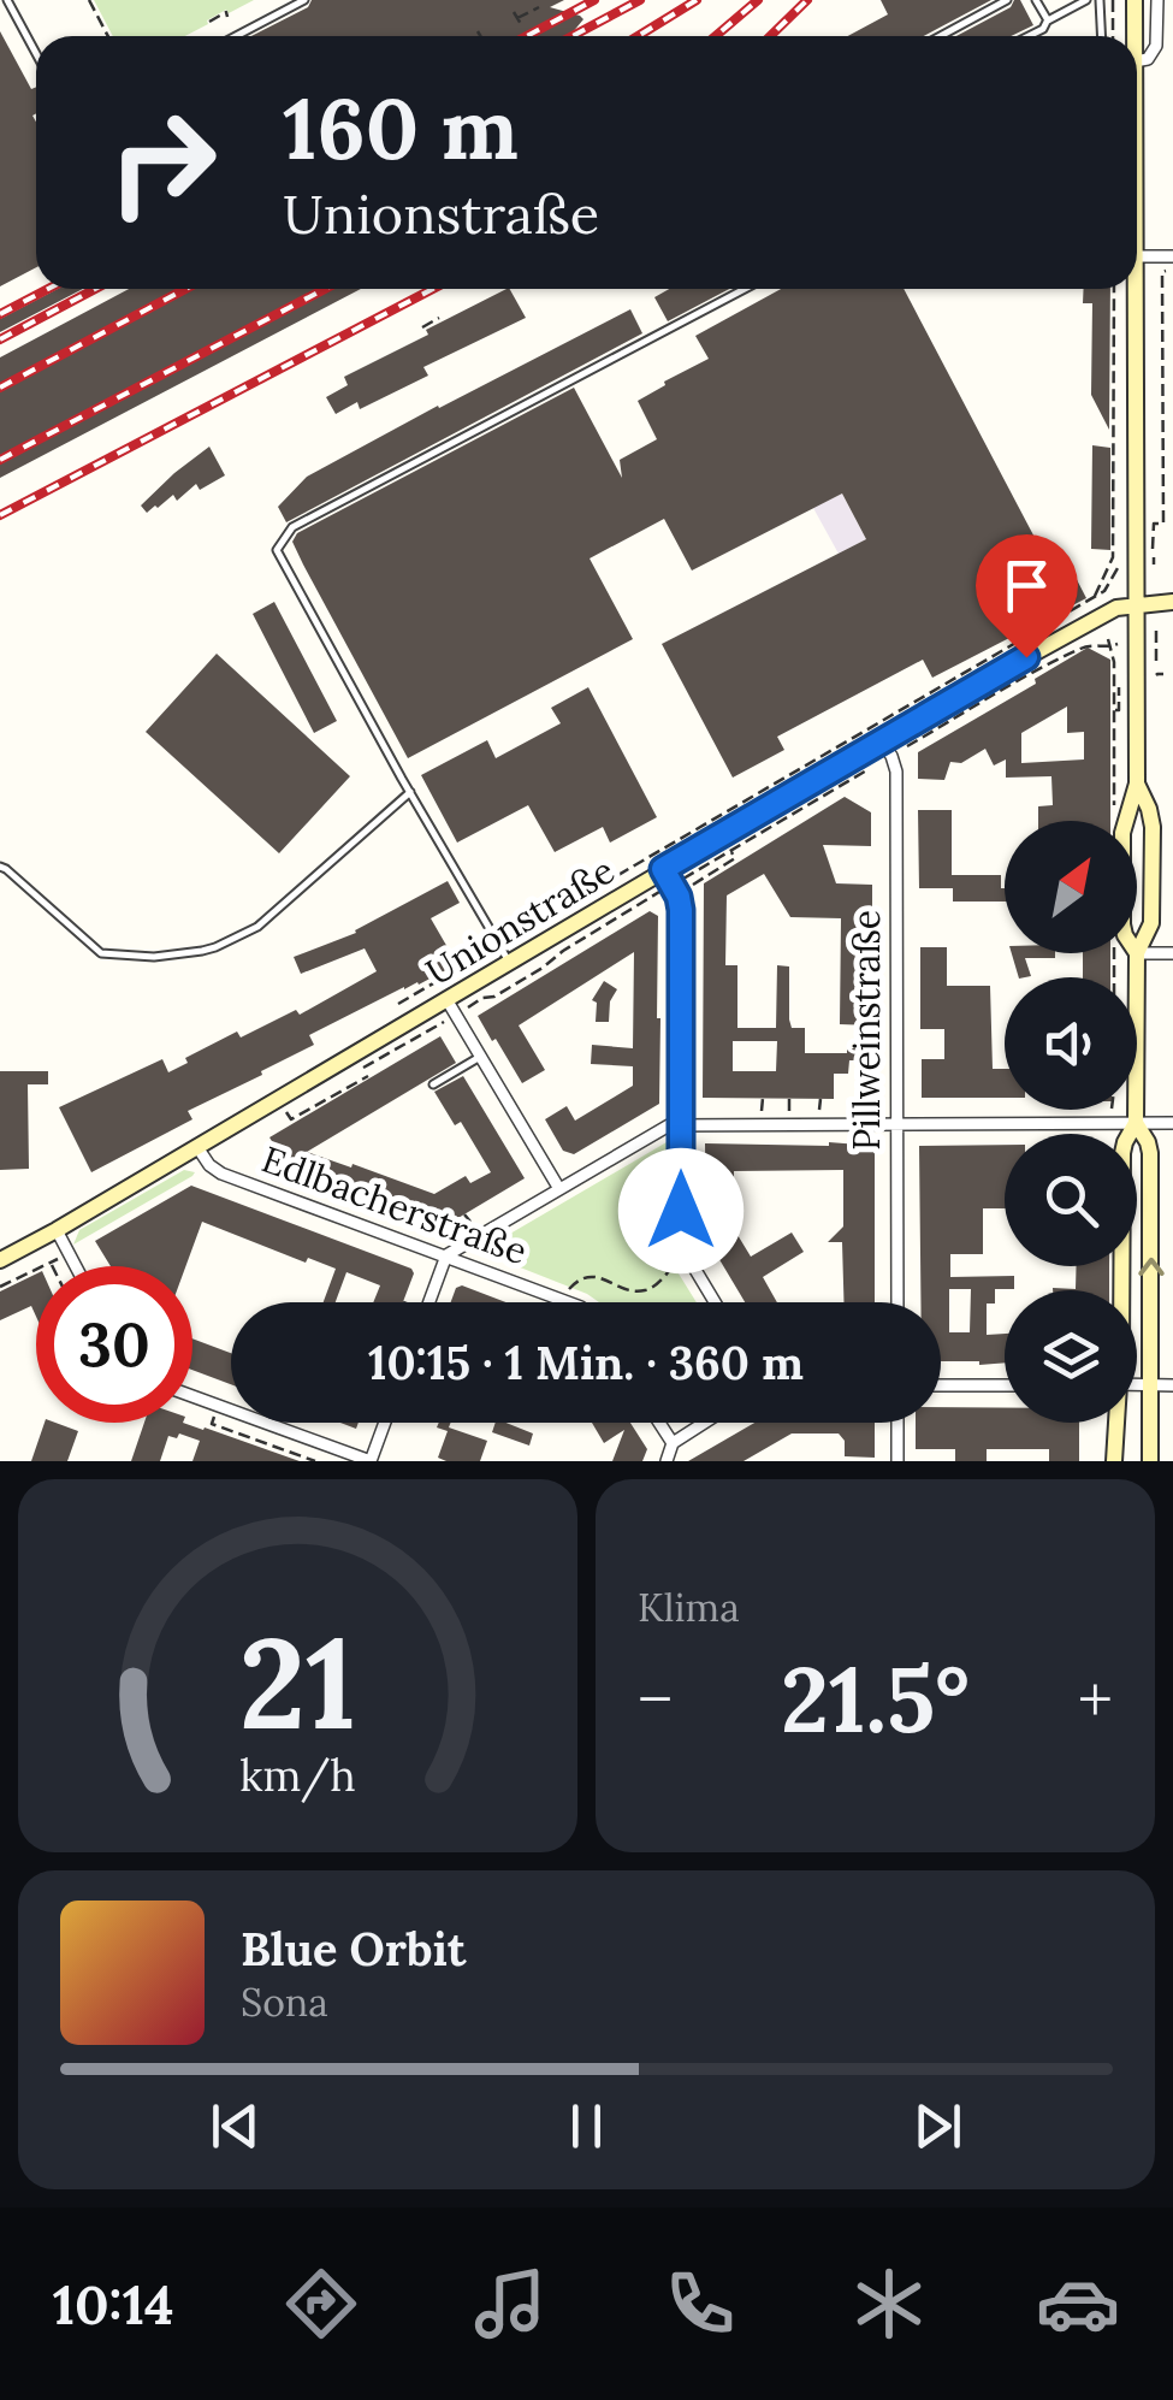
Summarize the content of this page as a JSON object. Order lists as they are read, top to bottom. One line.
{"streets":{"main road":["Unionstraße"],"street":["Pillweinstraße","Edlbacherstraße"]},"crossings":[["Unionstraße","Pillweinstraße"],["Unionstraße","Edlbacherstraße"]],"north":"top right","page":{"turn":["160 m","Unionstraße"],"limit":"30","trip":"10:15 · 1 Min. · 360 m","tile":"Klima","heat":["−","21.5°","+"],"song":["Blue Orbit","Sona"],"tabs":"10:14","gauge":["21","km/h"]}}
